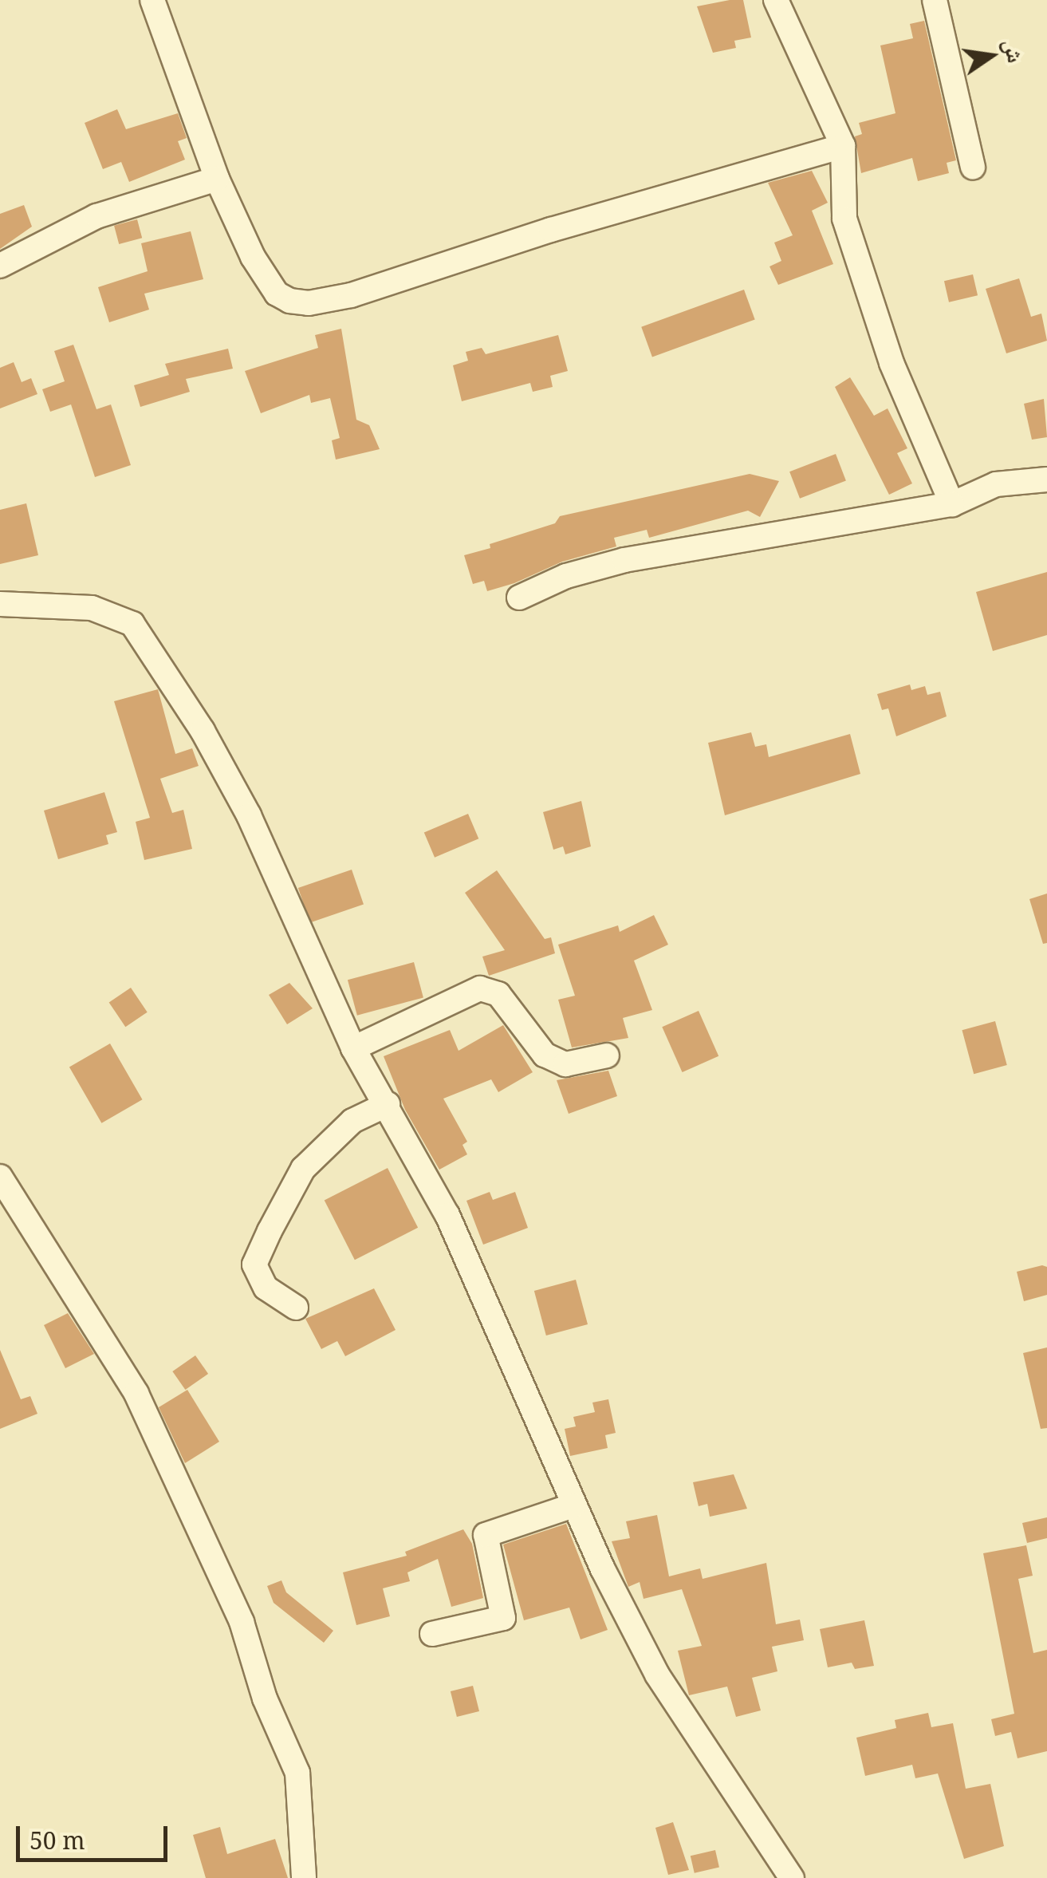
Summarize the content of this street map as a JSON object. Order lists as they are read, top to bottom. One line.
{"scale_bar":"50 m","north":"right"}
